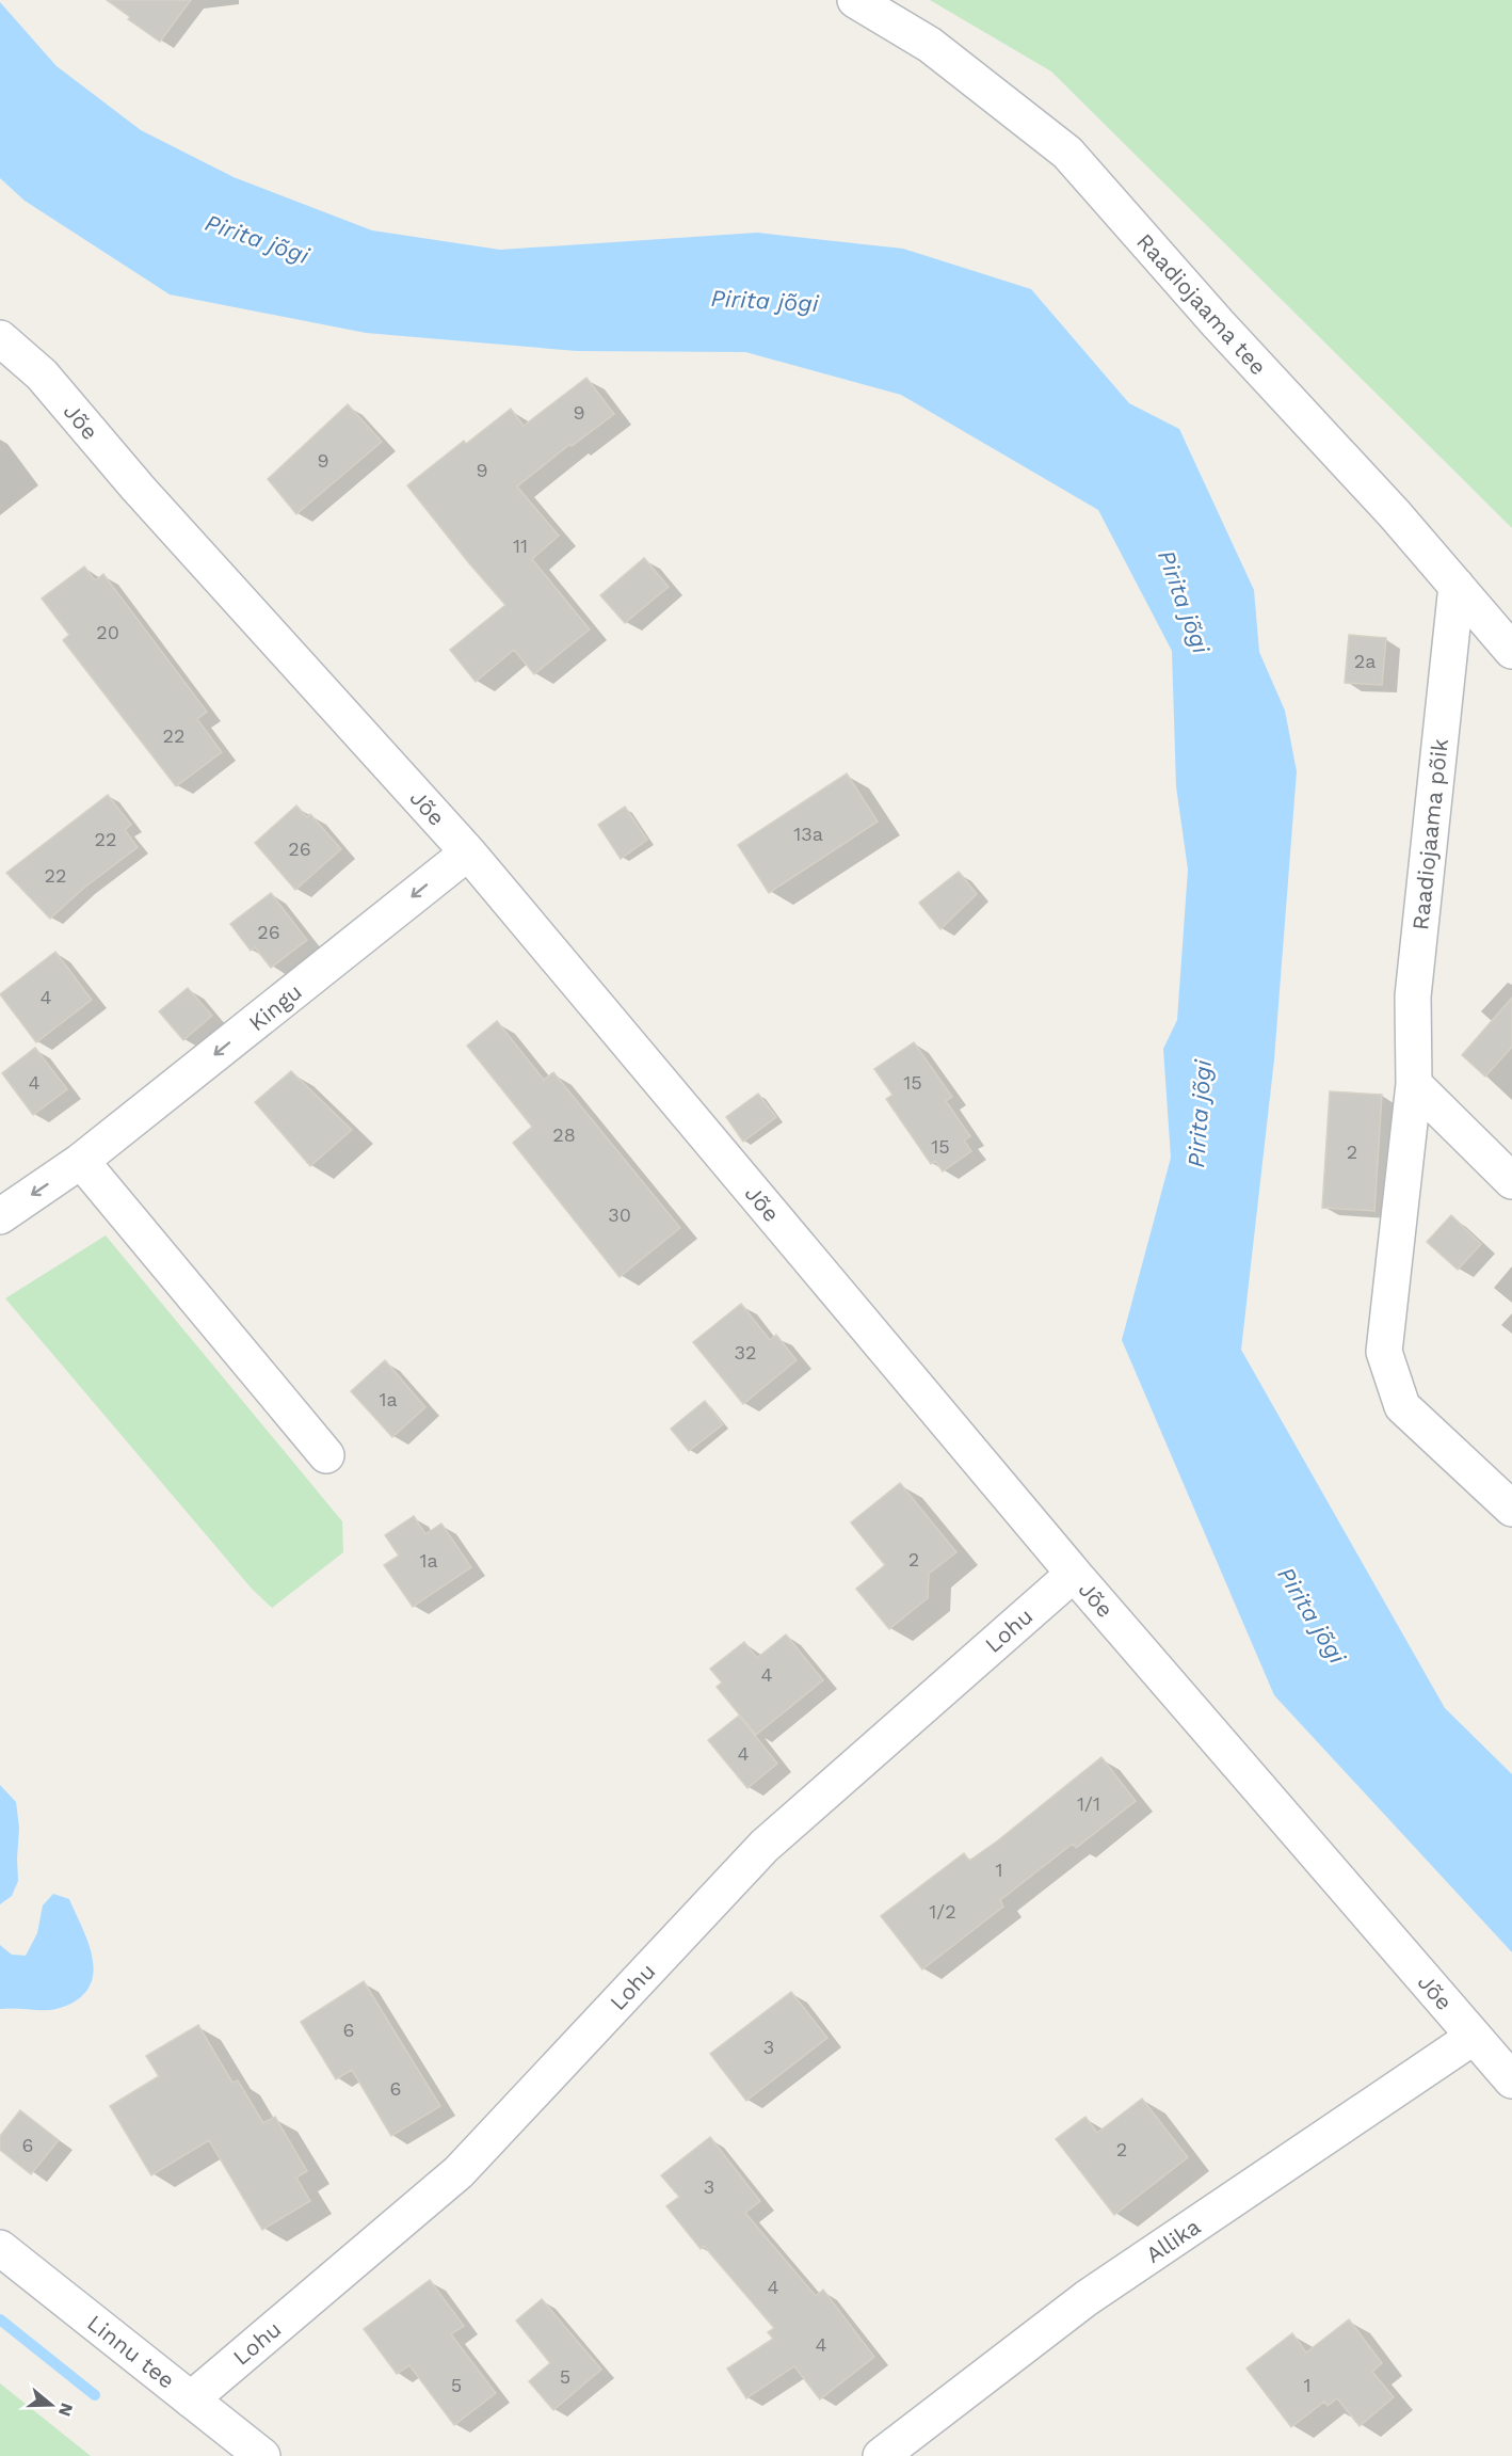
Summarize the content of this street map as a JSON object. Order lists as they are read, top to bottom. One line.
{"streets":{"street":["Raadiojaama tee","Jõe","Raadiojaama põik","Kingu","Lohu","Allika","Linnu tee"]},"crossings":[["Raadiojaama tee","Raadiojaama põik"],["Jõe","Kingu"],["Jõe","Lohu"],["Jõe","Allika"],["Lohu","Linnu tee"]],"one_way":["Kingu"],"water":["Pirita jõgi"],"house_numbers":["9","9","9","11","20","2a","22","13a","22","26","22","26","4","4","15","28","15","2","30","32","1a","2","1a","4","4","1/1","1","1/2","6","3","6","6","2","3","4","4","5","5","1"],"north":"right"}
